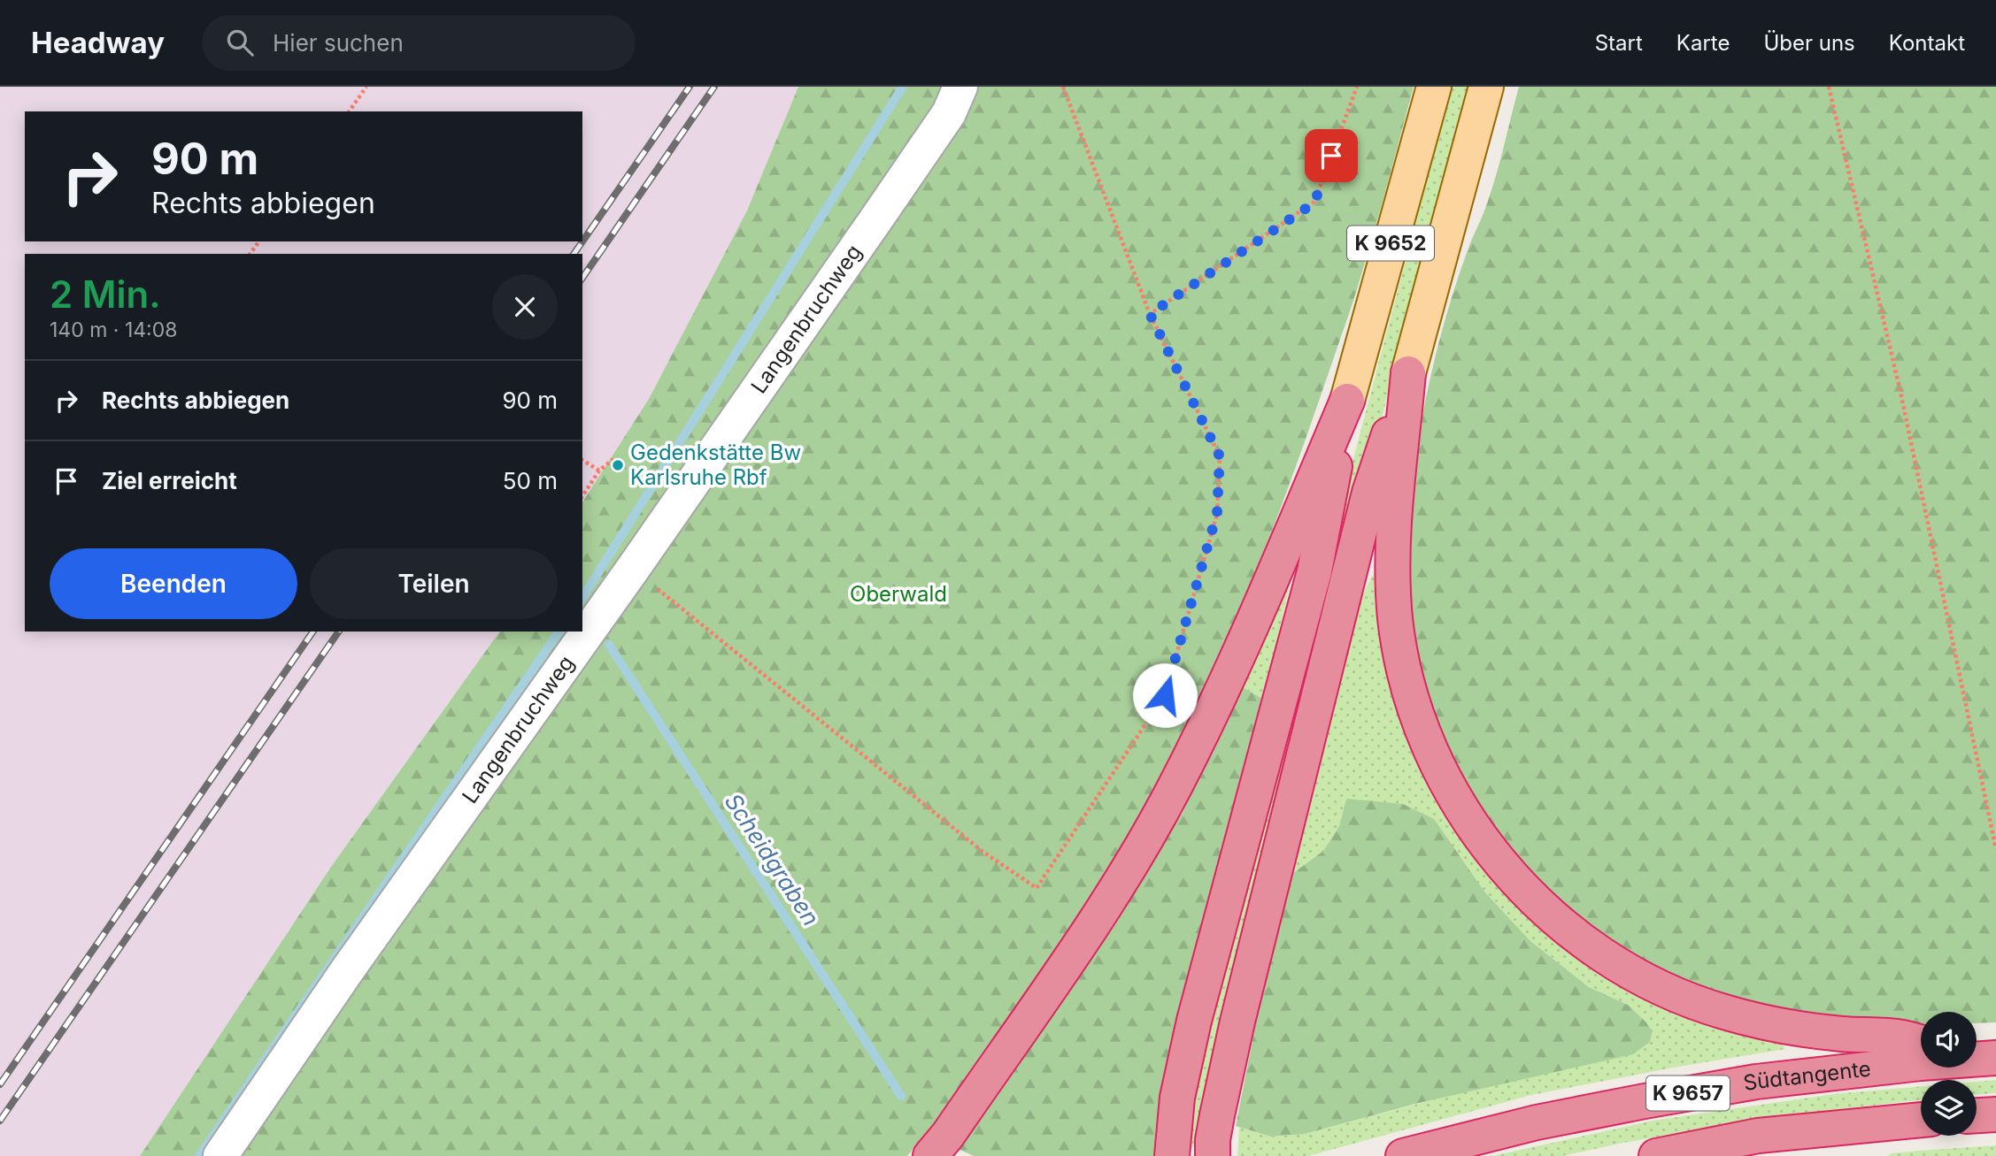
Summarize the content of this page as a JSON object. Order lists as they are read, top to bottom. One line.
{"streets":{"highway":["Südtangente","K 9657"],"main road":["K 9652"],"lane":["Langenbruchweg"]},"water":["Scheidgraben"],"parks":["Oberwald"],"places":["Gedenkstätte Bw Karlsruhe Rbf"],"page":{"header":"Headway","search":"Hier suchen","nav":["Start","Karte","Über uns","Kontakt"],"turn":["90 m","Rechts abbiegen"],"heading":["2 Min.","140 m · 14:08"],"list":[{"name":"Rechts abbiegen","value":"90 m"},{"name":"Ziel erreicht","value":"50 m"}],"buttons":["Beenden","Teilen"]}}
